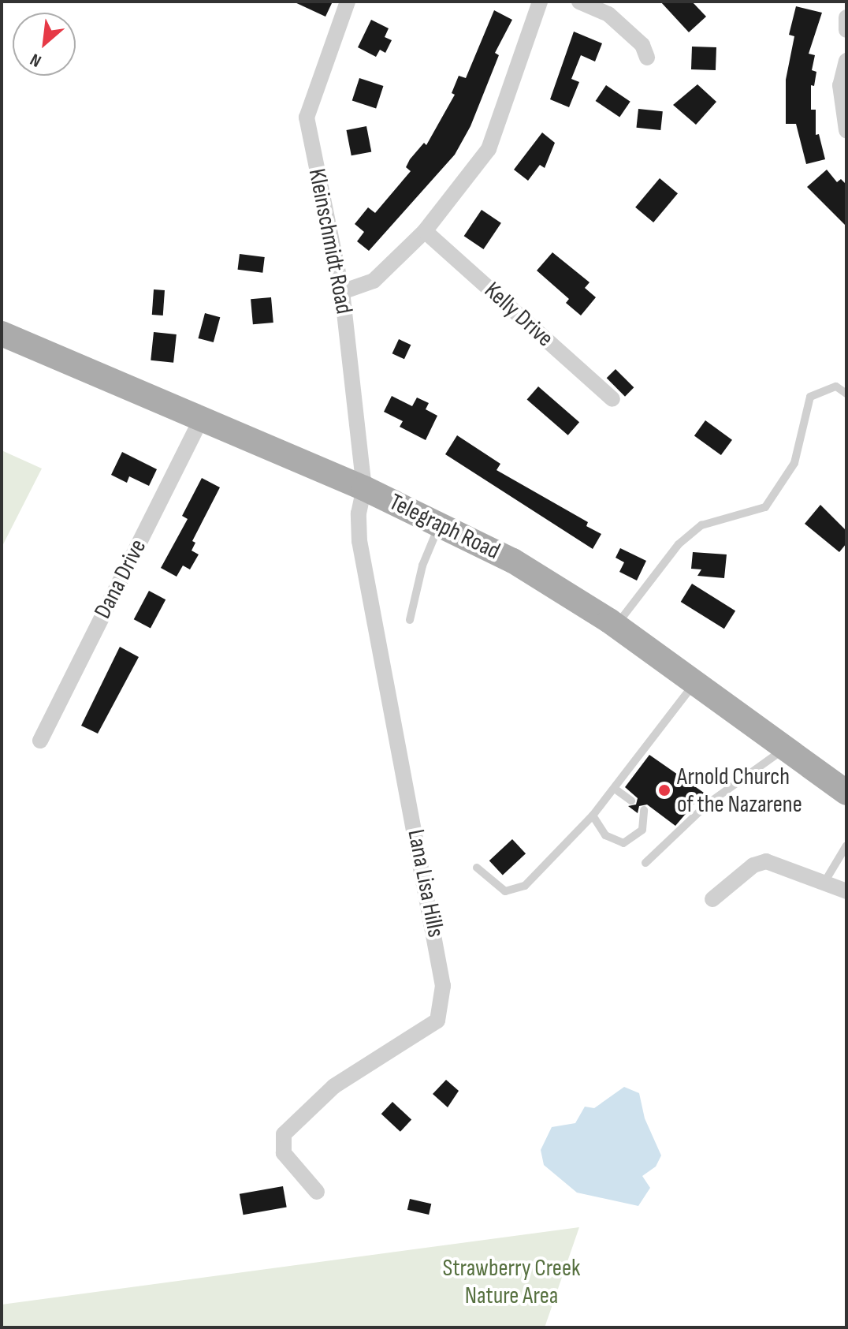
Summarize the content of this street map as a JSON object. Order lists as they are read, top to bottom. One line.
{"streets":{"main road":["Telegraph Road"],"street":["Kleinschmidt Road","Kelly Drive","Dana Drive","Lana Lisa Hills"]},"crossings":[["Kleinschmidt Road","Telegraph Road"],["Kleinschmidt Road","Lana Lisa Hills"],["Telegraph Road","Dana Drive"],["Telegraph Road","Lana Lisa Hills"]],"parks":["Strawberry Creek Nature Area"],"places":["Arnold Church of the Nazarene"],"north":"bottom left"}
